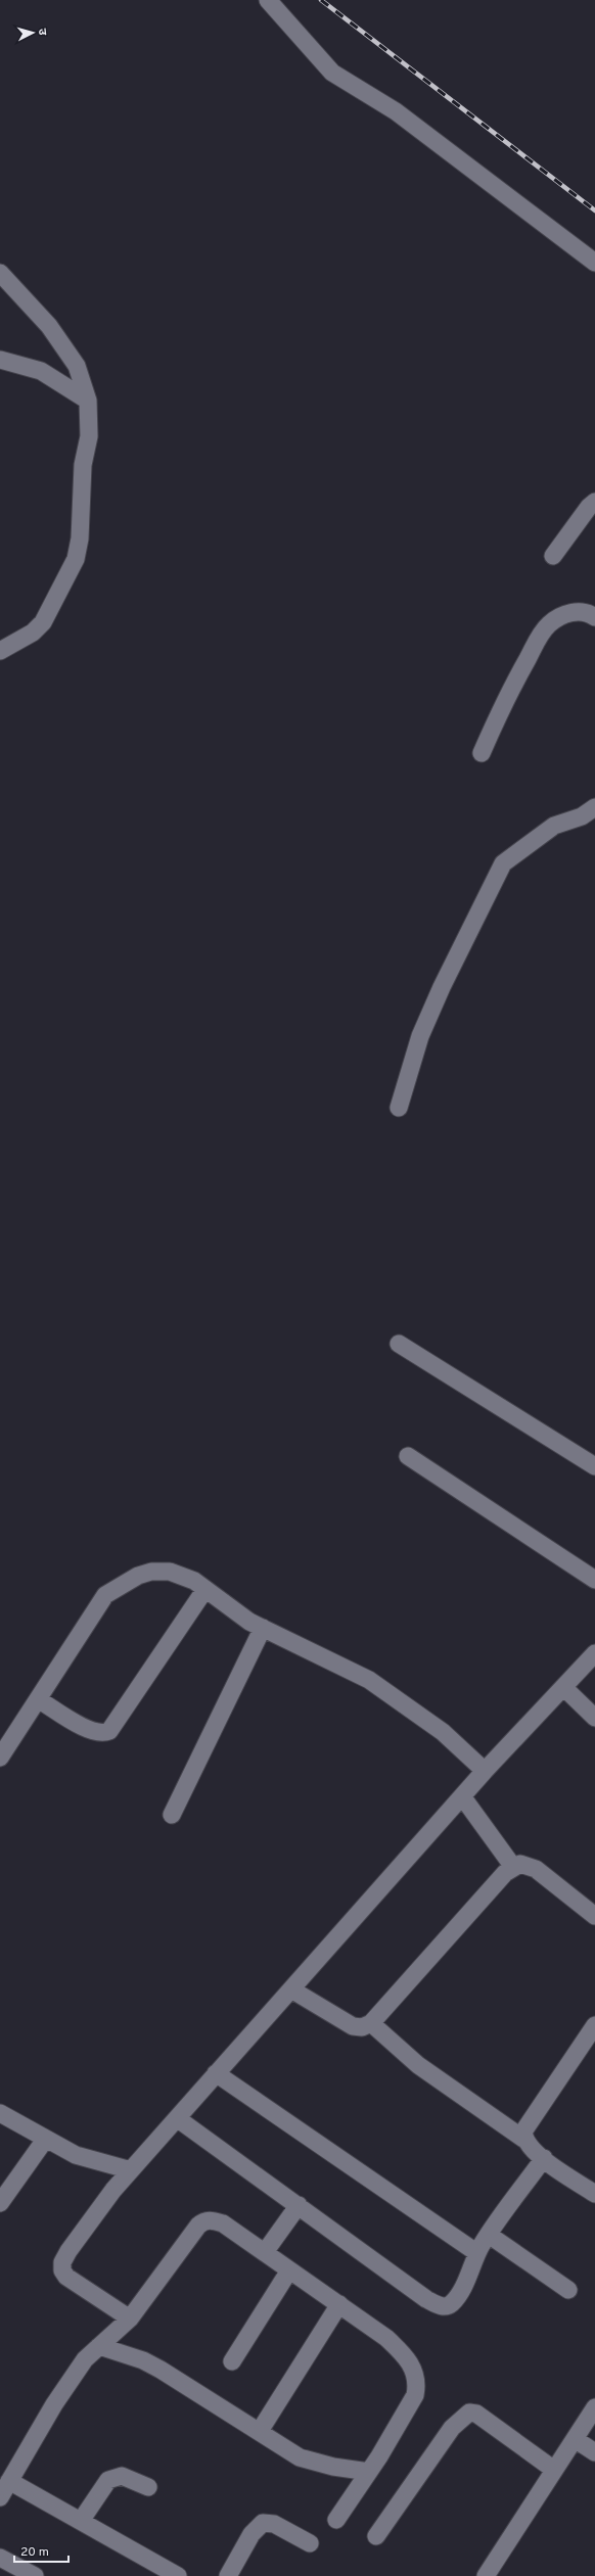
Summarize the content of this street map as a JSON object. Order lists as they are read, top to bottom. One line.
{"scale_bar":"20 m","north":"right"}
